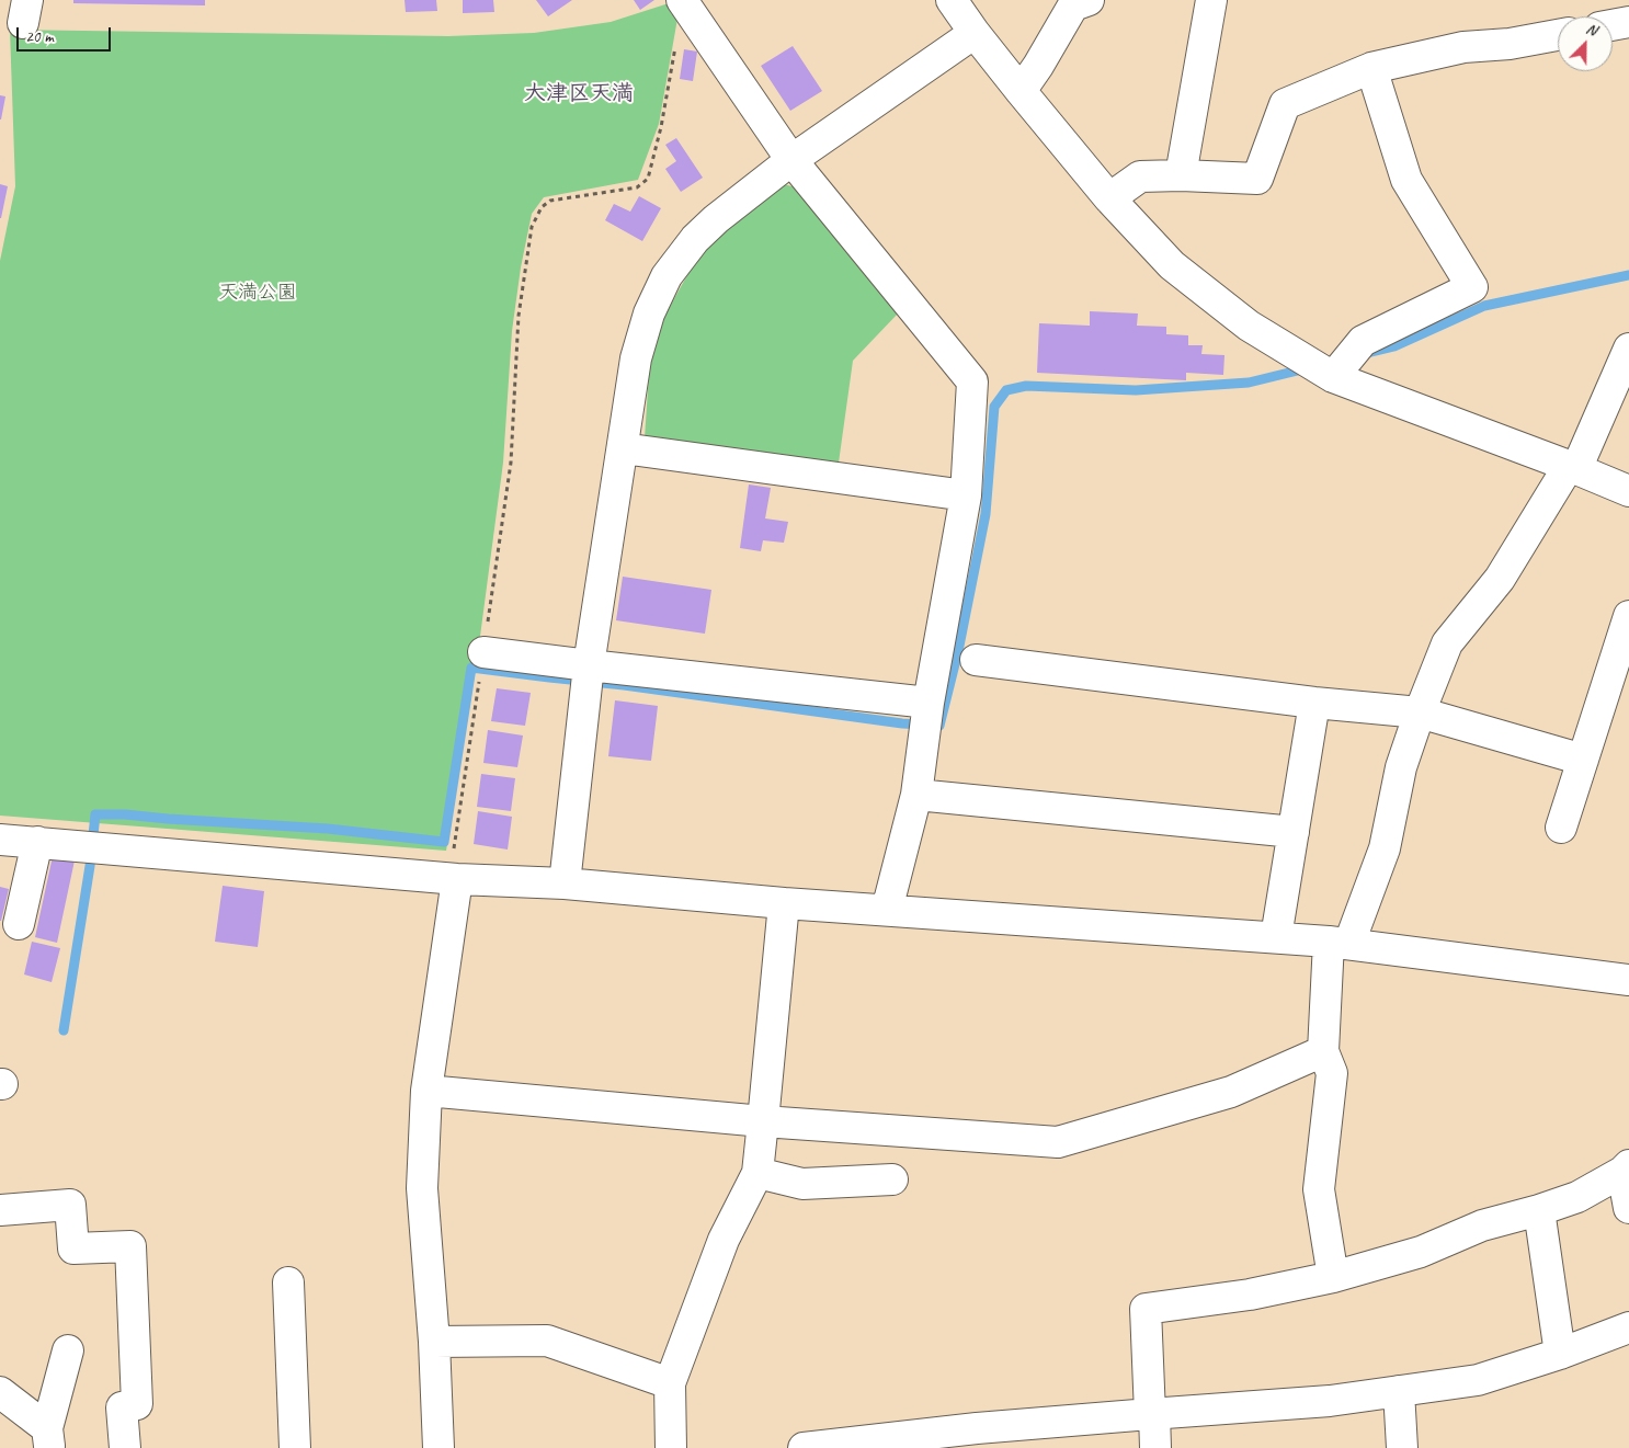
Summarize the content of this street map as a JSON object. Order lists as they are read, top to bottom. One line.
{"districts":["大津区天満"],"parks":["天満公園"],"scale_bar":"20 m","north":"top right"}
